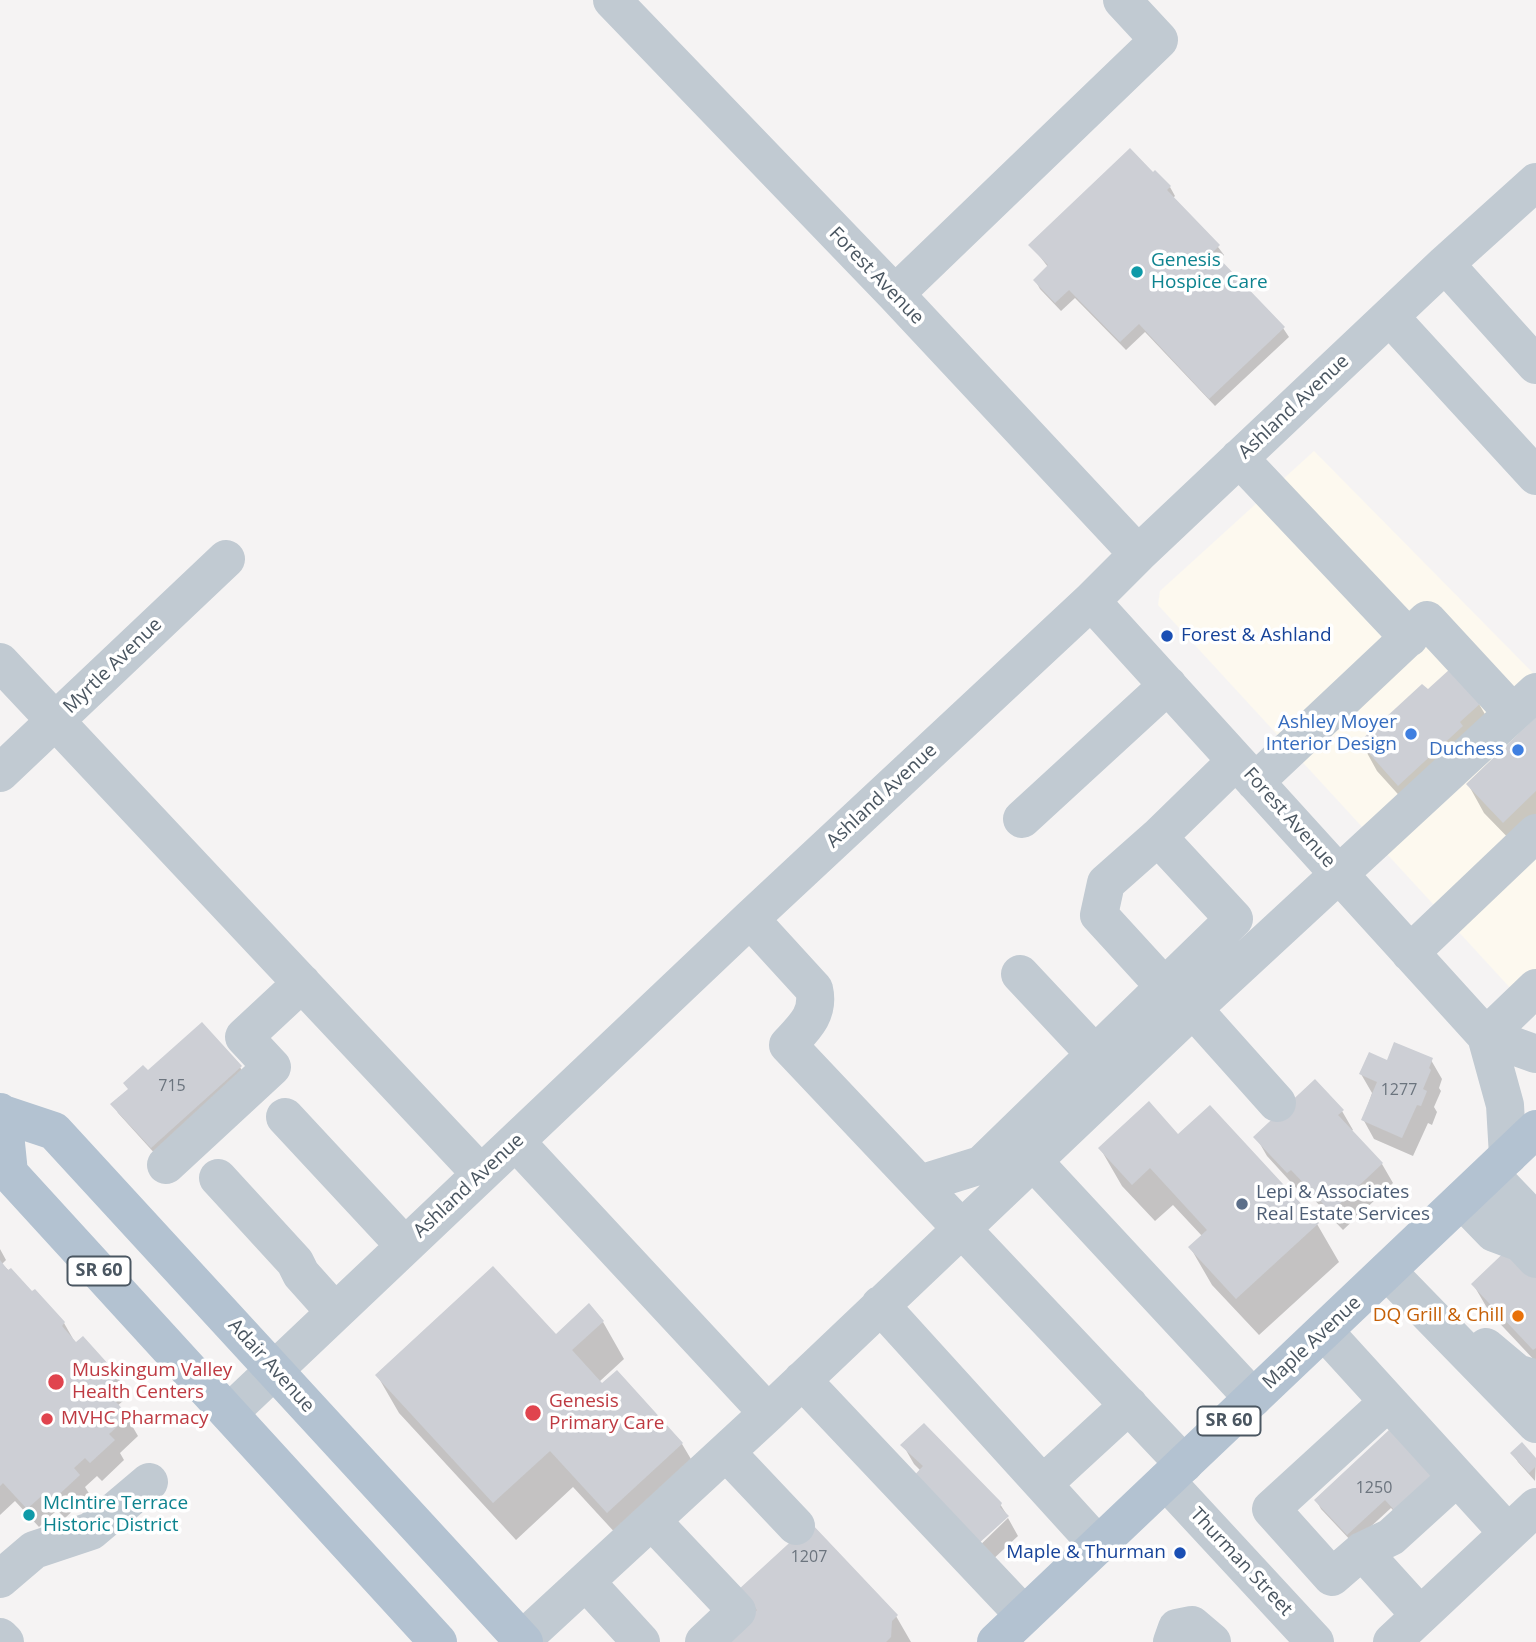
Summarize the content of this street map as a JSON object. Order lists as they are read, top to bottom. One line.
{"streets":{"main road":["SR 60","Maple Avenue","Adair Avenue"],"street":["Forest Avenue","Ashland Avenue","Myrtle Avenue","Thurman Street"]},"crossings":[["Forest Avenue","Ashland Avenue"],["Forest Avenue","Maple Avenue"],["Ashland Avenue","Adair Avenue"],["Ashland Avenue","Thurman Street"],["Maple Avenue","Thurman Street"]],"places":["Genesis Hospice Care","Forest & Ashland","Ashley Moyer Interior Design","Duchess","Lepi & Associates Real Estate Services","DQ Grill & Chill","Muskingum Valley Health Centers","Genesis Primary Care","MVHC Pharmacy","McIntire Terrace Historic District","Maple & Thurman"],"house_numbers":["715","1277","1250","1207"]}
